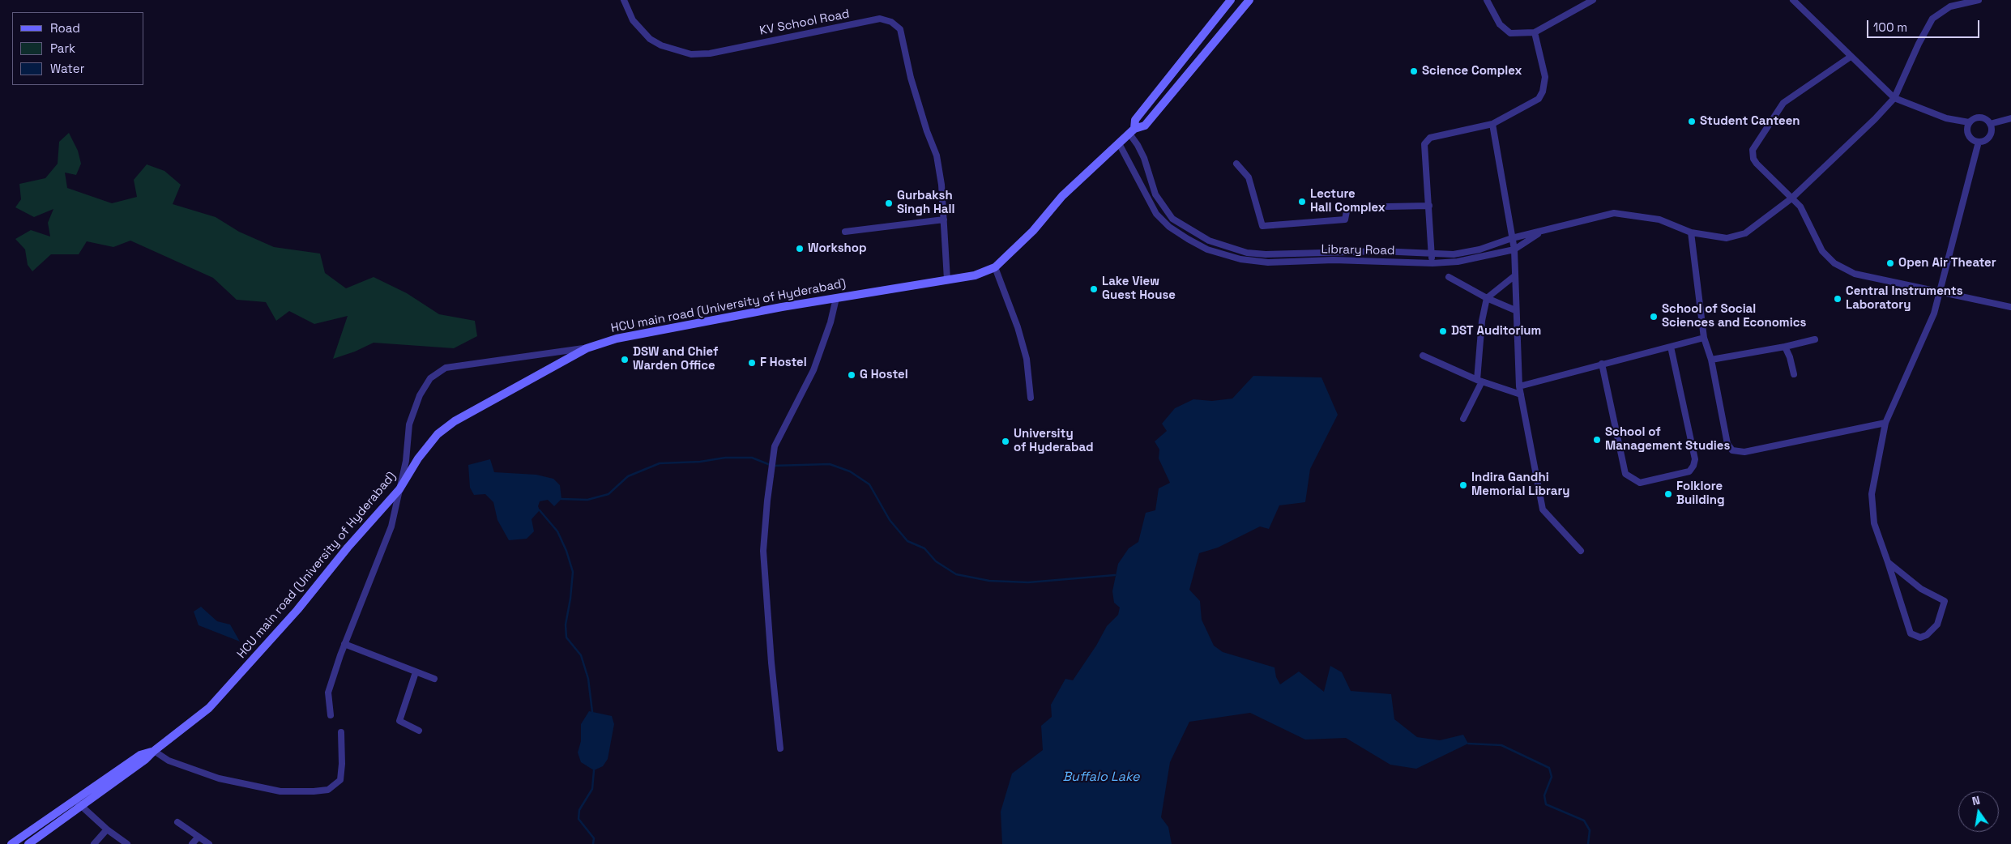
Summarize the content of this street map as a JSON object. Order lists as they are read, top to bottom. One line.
{"streets":{"street":["KV School Road","Library Road","HCU main road (University of Hyderabad)"]},"crossings":[["KV School Road","HCU main road (University of Hyderabad)"],["Library Road","HCU main road (University of Hyderabad)"]],"water":["Buffalo Lake"],"places":["Science Complex","Student Canteen","Lecture Hall Complex","Gurbaksh Singh Hall","Workshop","Open Air Theater","Lake View Guest House","Central Instruments Laboratory","School of Social Sciences and Economics","DST Auditorium","DSW and Chief Warden Office","F Hostel","G Hostel","School of Management Studies","University of Hyderabad","Indira Gandhi Memorial Library","Folklore Building"],"legend":["Road","Park","Water"],"scale_bar":"100 m","north":"top"}
